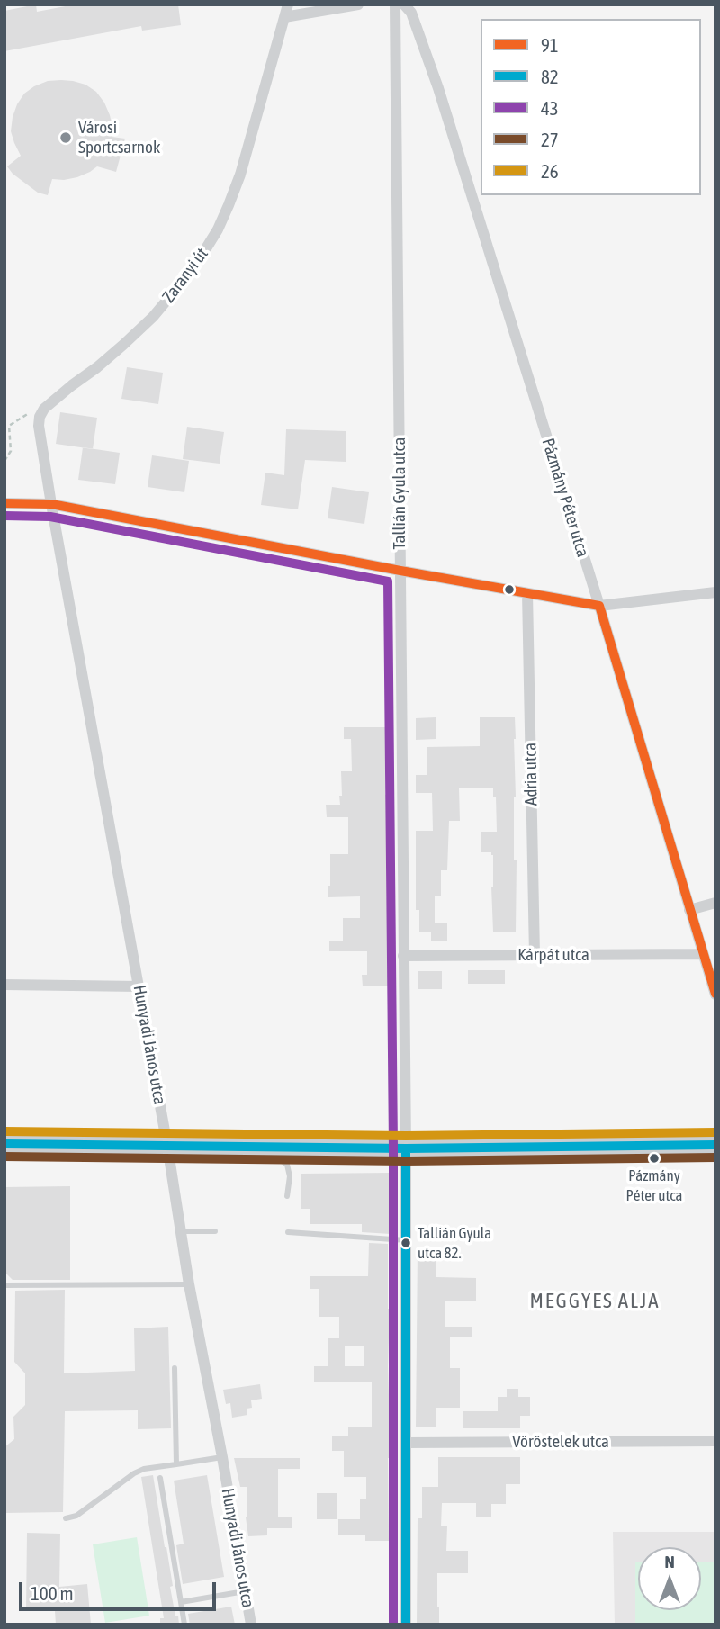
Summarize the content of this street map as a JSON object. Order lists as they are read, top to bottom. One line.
{"streets":{"street":["Zaranyi út","Tallián Gyula utca","Pázmány Péter utca","Adria utca","Kárpát utca","Hunyadi János utca","Vöröstelek utca"]},"crossings":[["Zaranyi út","Hunyadi János utca"],["Tallián Gyula utca","Kárpát utca"],["Tallián Gyula utca","Vöröstelek utca"],["Pázmány Péter utca","Kárpát utca"],["Adria utca","Kárpát utca"]],"districts":["MEGGYES ALJA"],"places":["Városi Sportcsarnok","Pázmány Péter utca","Tallián Gyula utca 82."],"lines":["transit line 91","transit line 43","transit line 26","transit line 82","transit line 27"],"legend":["91","82","43","27","26"],"scale_bar":"100 m","north":"top"}
